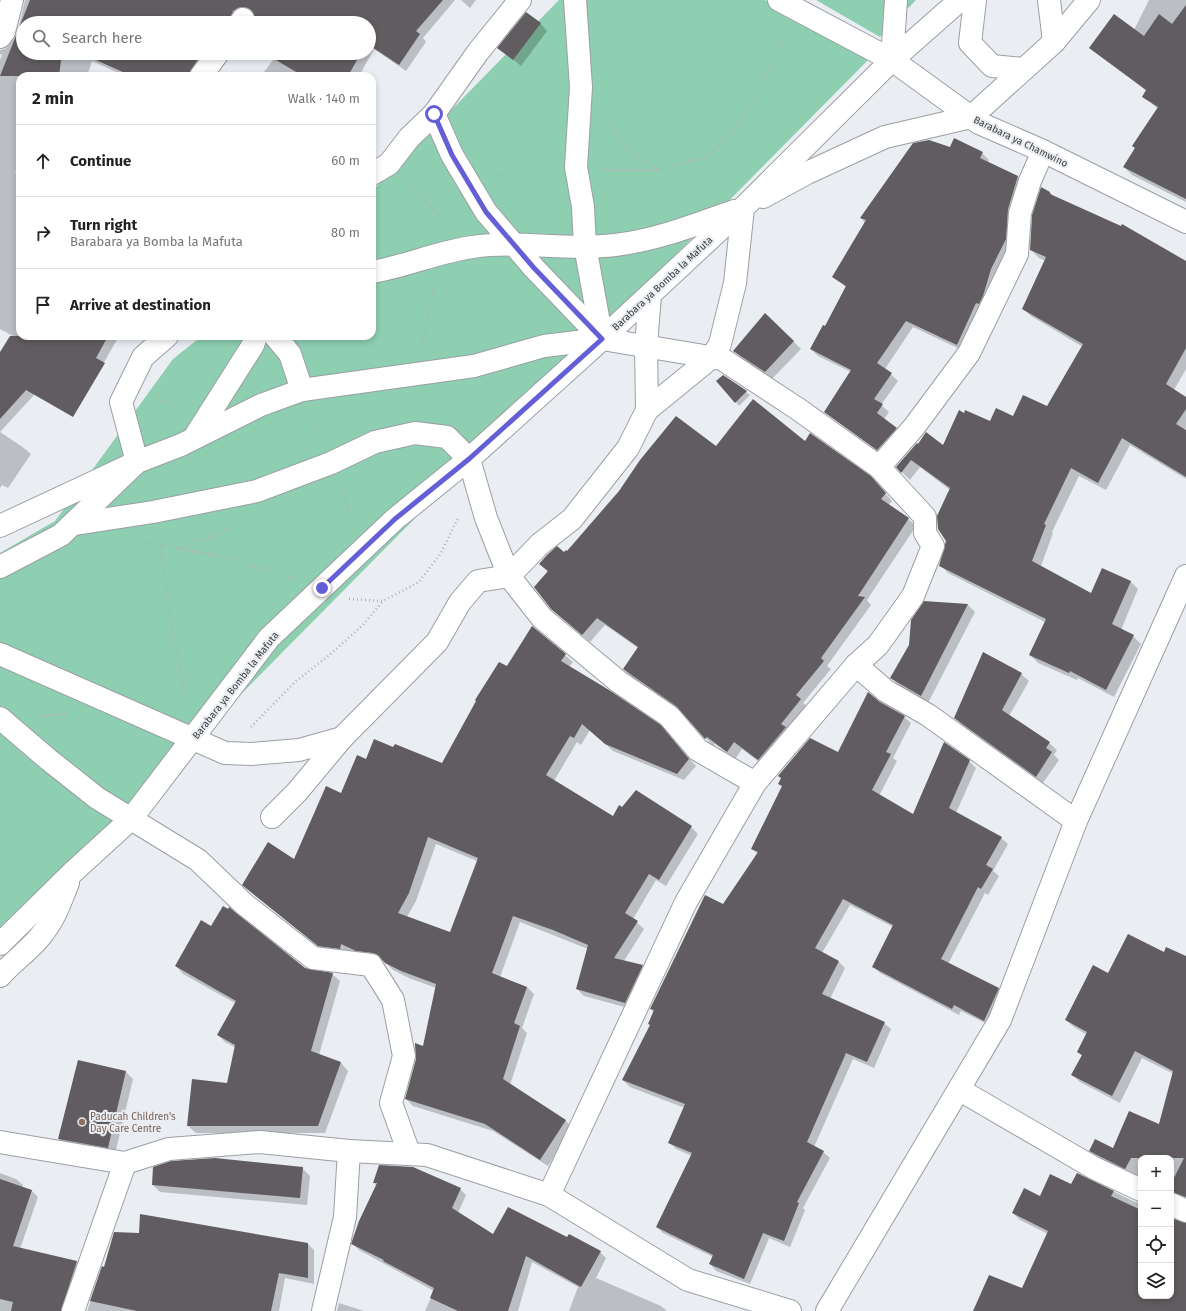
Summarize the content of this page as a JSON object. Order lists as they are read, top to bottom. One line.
{"streets":{"street":["Barabara ya Chamwino","Barabara ya Bomba la Mafuta"]},"crossings":[["Barabara ya Chamwino","Barabara ya Bomba la Mafuta"]],"places":["Paducah Children's Day Care Centre"],"page":{"search":"Search here","heading":["2 min","Walk · 140 m"],"list":[["Continue","60 m"],["Turn right","Barabara ya Bomba la Mafuta","80 m"],"Arrive at destination"],"map_buttons":["+","−"]}}
